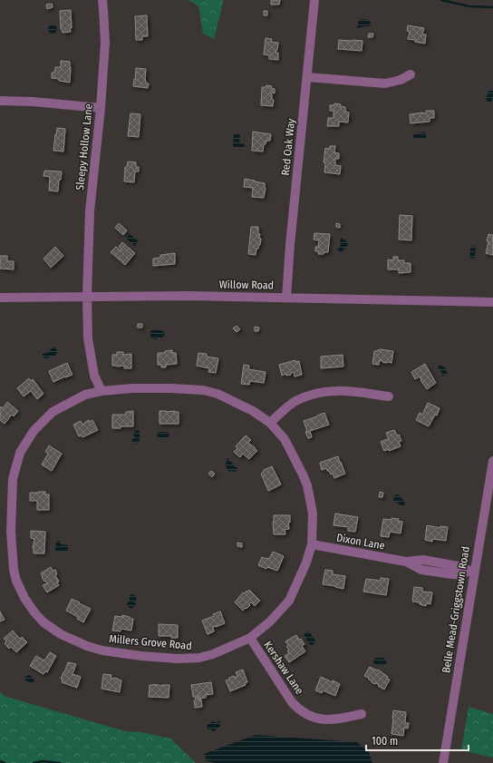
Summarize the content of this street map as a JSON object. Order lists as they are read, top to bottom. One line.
{"streets":{"street":["Sleepy Hollow Lane","Red Oak Way","Willow Road","Dixon Lane","Belle Mead-Griggstown Road","Millers Grove Road","Kershaw Lane"]},"crossings":[["Sleepy Hollow Lane","Willow Road"],["Red Oak Way","Willow Road"],["Dixon Lane","Belle Mead-Griggstown Road"],["Dixon Lane","Millers Grove Road"],["Millers Grove Road","Kershaw Lane"]],"scale_bar":"100 m"}
